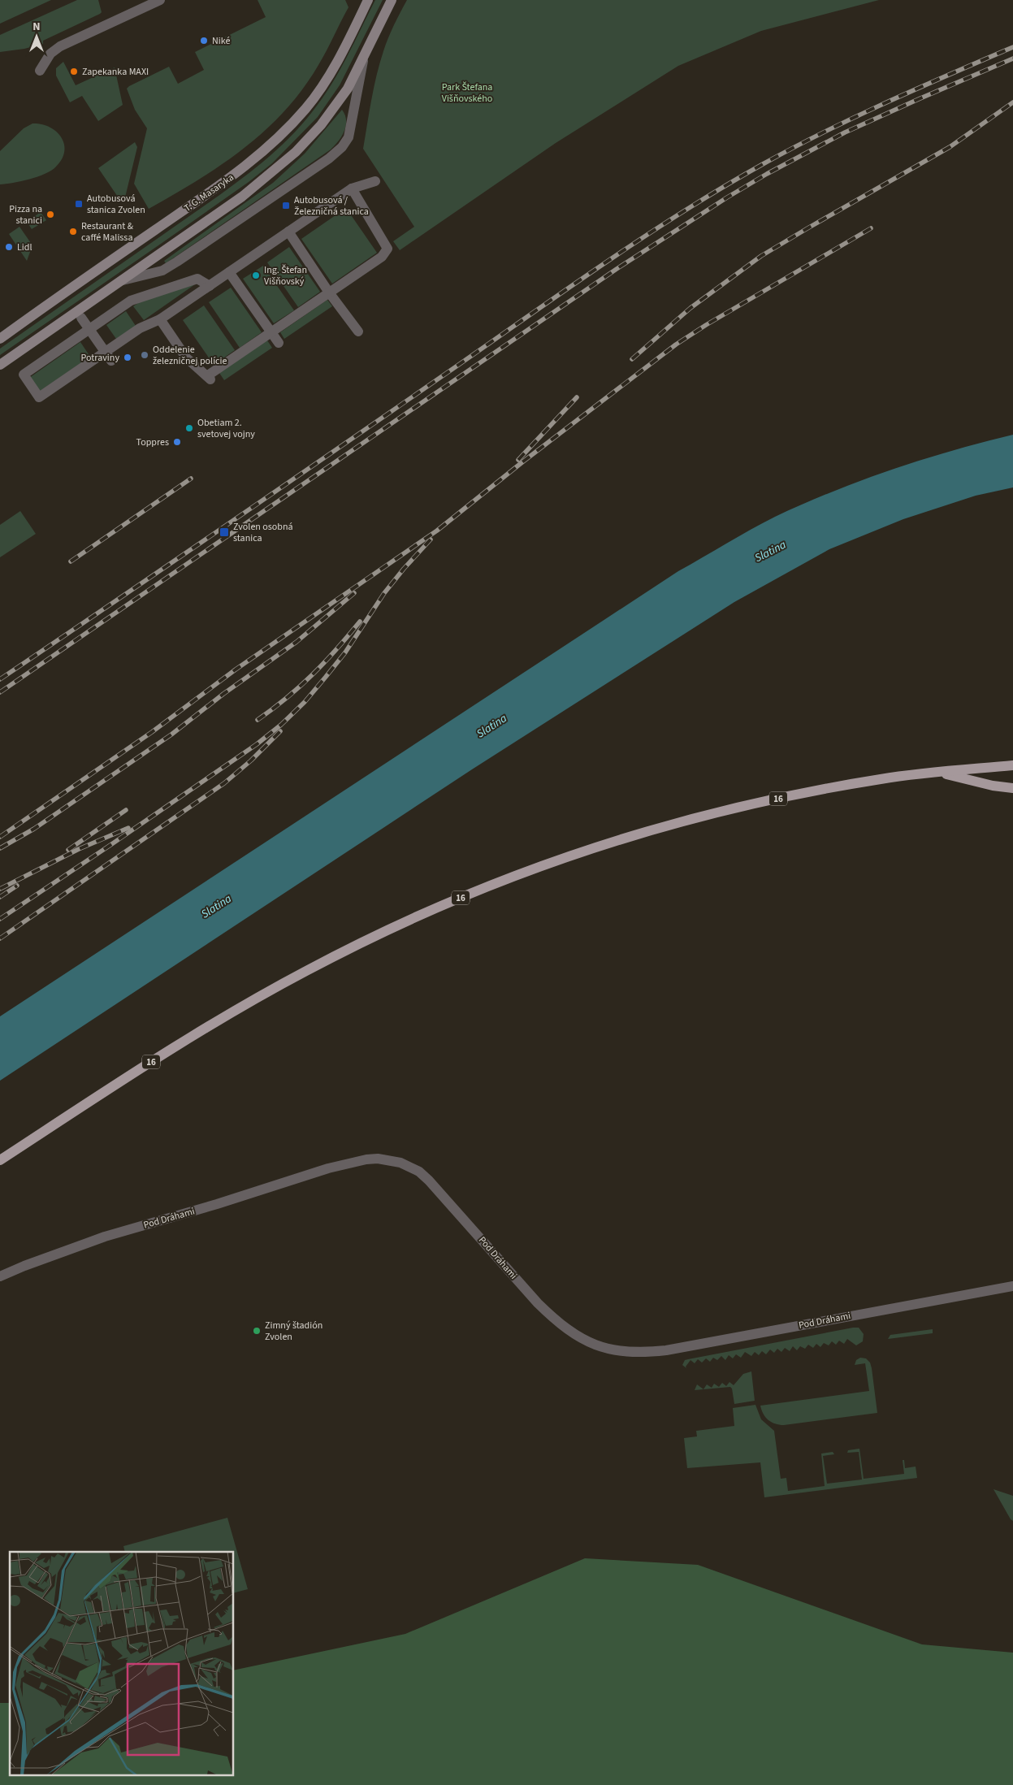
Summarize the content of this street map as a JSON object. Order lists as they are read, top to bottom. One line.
{"streets":{"main road":["16"],"street":["T. G. Masaryka","Pod Dráhami"]},"water":["Slatina"],"parks":["Park Štefana Višňovského"],"places":{"other":["Niké","Zapekanka MAXI","Pizza na stanici","Restaurant & caffé Malissa","Lidl","Ing. Štefan Višňovský","Oddelenie železničnej polície","Potraviny","Obetiam 2. svetovej vojny","Toppres","Zimný štadión Zvolen"],"transit":["Autobusová stanica Zvolen","Autobusová / Železničná stanica","Zvolen osobná stanica"]},"north":"top"}
